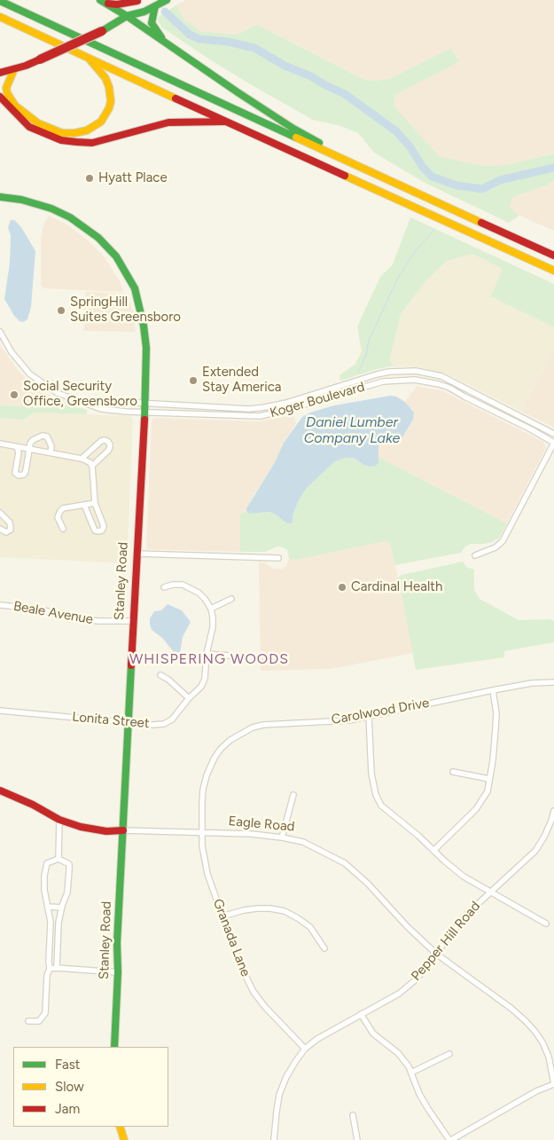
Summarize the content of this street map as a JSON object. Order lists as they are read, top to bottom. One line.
{"streets":{"main road":["Stanley Road","Eagle Road"],"street":["Koger Boulevard","Beale Avenue","Carolwood Drive","Lonita Street","Granada Lane","Pepper Hill Road"]},"crossings":[["Koger Boulevard","Stanley Road"],["Stanley Road","Beale Avenue"],["Stanley Road","Lonita Street"],["Stanley Road","Eagle Road"],["Carolwood Drive","Eagle Road"],["Carolwood Drive","Granada Lane"],["Eagle Road","Granada Lane"],["Eagle Road","Pepper Hill Road"],["Granada Lane","Pepper Hill Road"]],"districts":["WHISPERING WOODS"],"water":["Daniel Lumber Company Lake"],"places":["Hyatt Place","SpringHill Suites Greensboro","Extended Stay America","Social Security Office, Greensboro","Cardinal Health"],"legend":["Fast","Slow","Jam"]}
